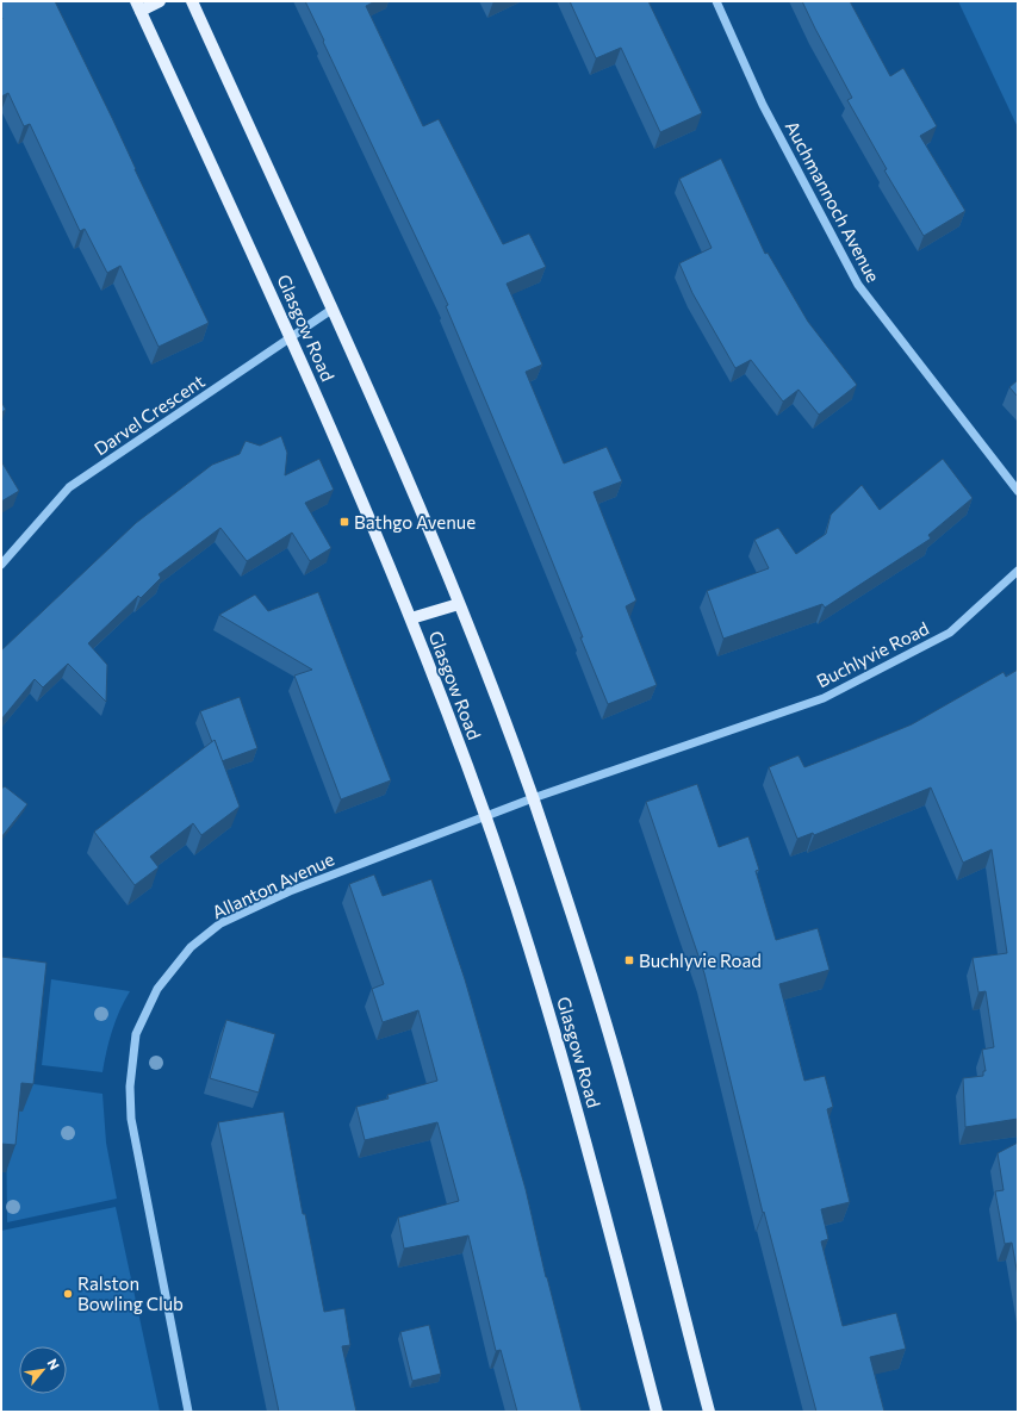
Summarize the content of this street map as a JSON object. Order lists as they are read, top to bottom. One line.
{"streets":{"main road":["Glasgow Road"],"street":["Auchmannoch Avenue","Darvel Crescent","Buchlyvie Road","Allanton Avenue"]},"crossings":[["Glasgow Road","Darvel Crescent"],["Glasgow Road","Buchlyvie Road"],["Glasgow Road","Allanton Avenue"],["Buchlyvie Road","Allanton Avenue"]],"places":{"transit":["Bathgo Avenue","Buchlyvie Road"],"other":["Ralston Bowling Club"]},"north":"top right"}
